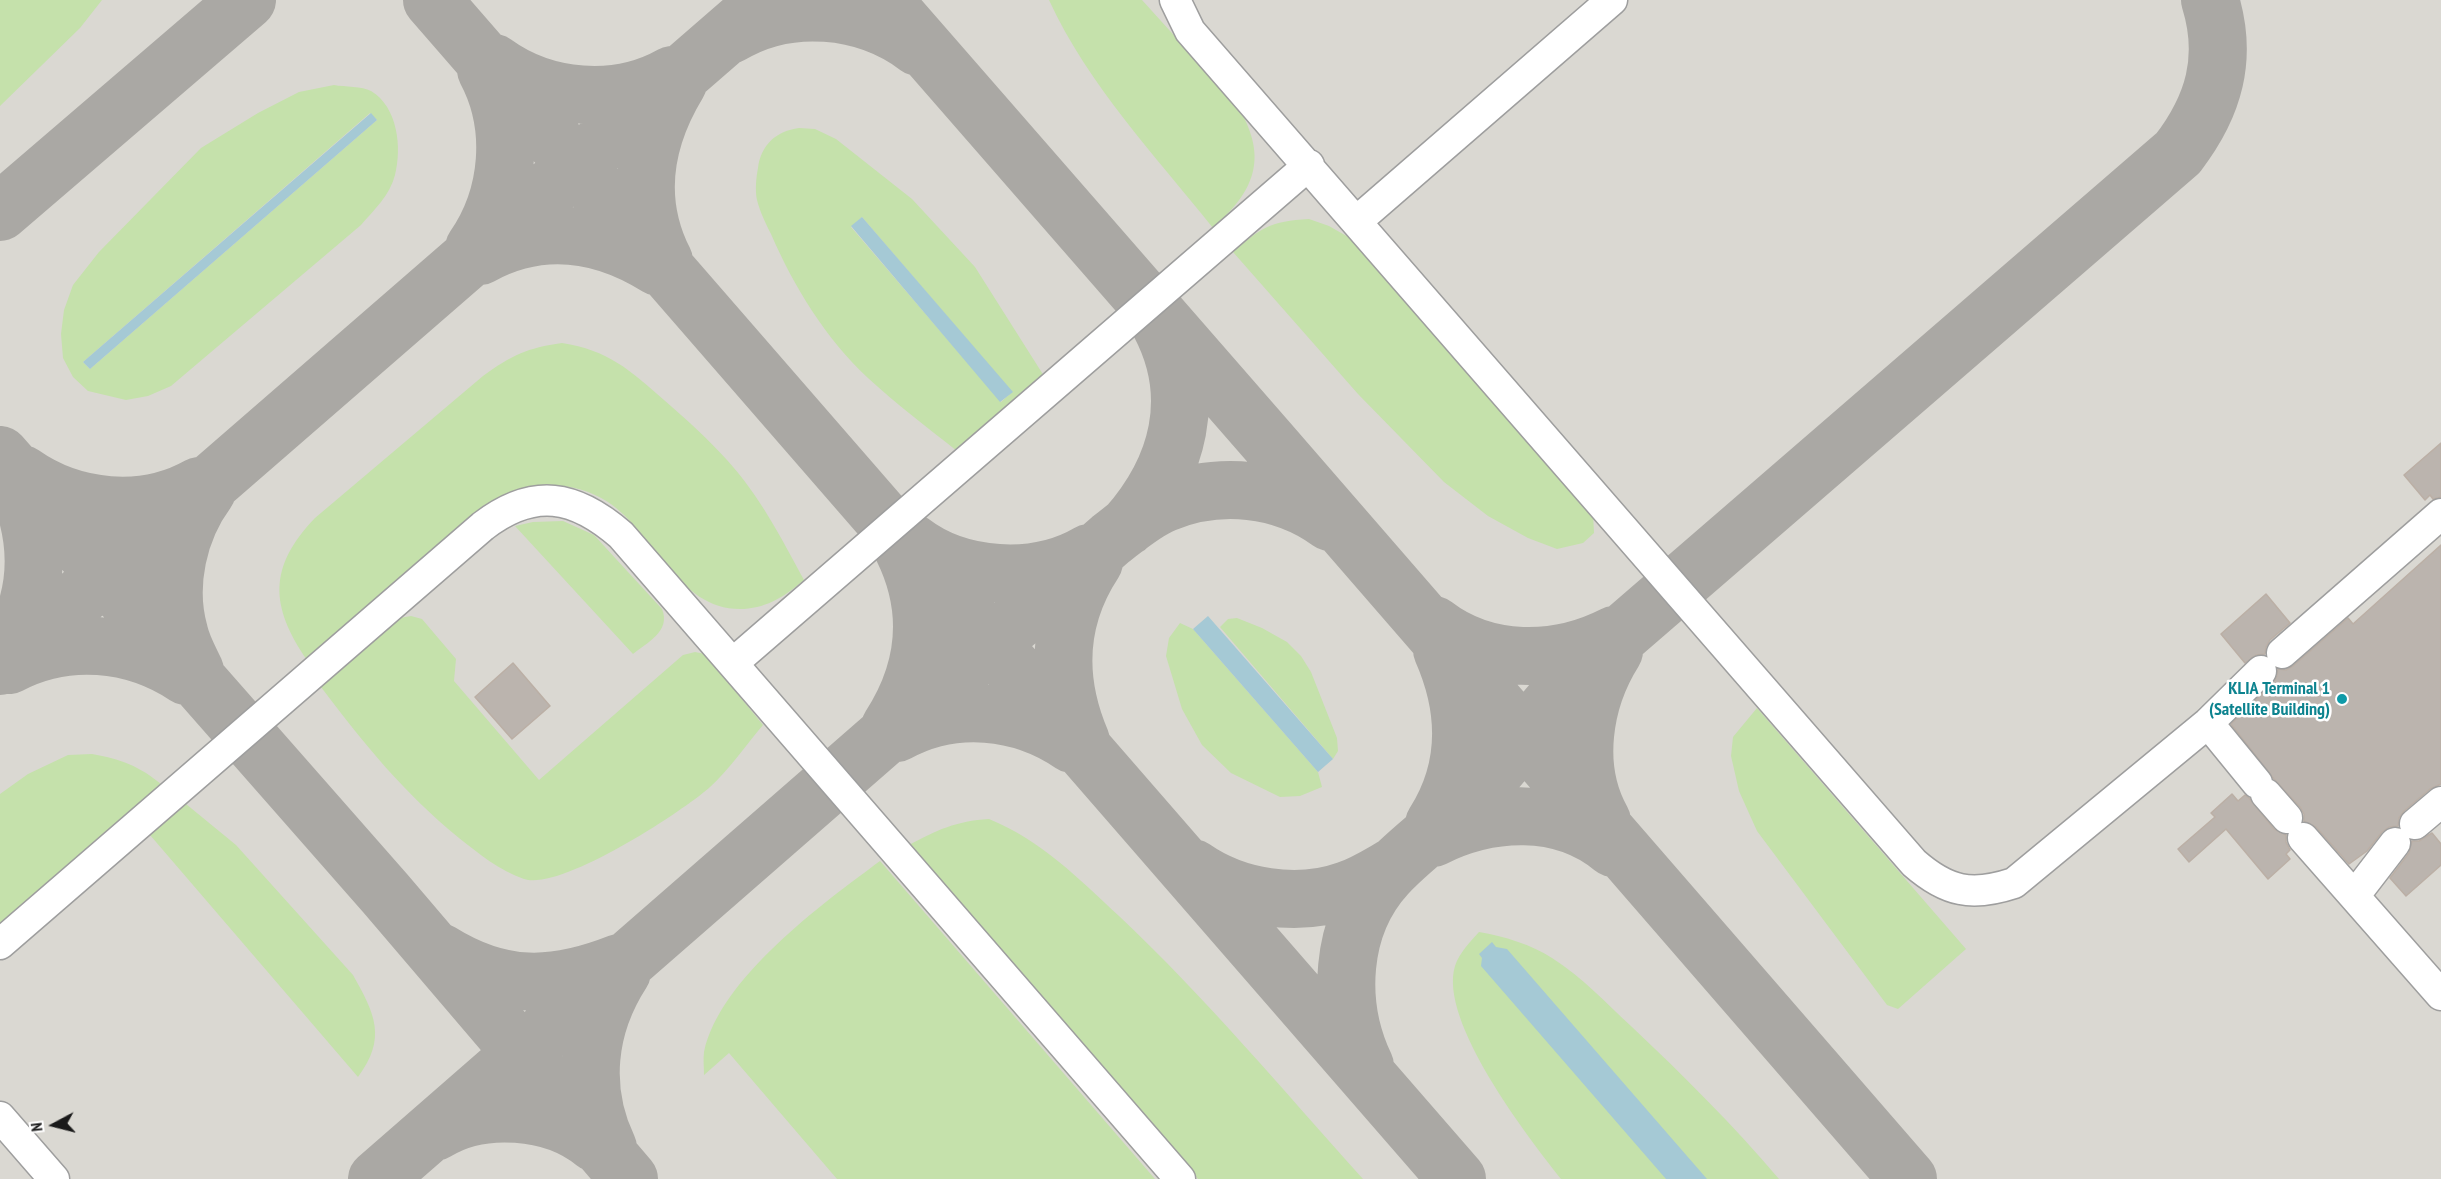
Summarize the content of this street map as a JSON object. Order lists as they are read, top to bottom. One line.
{"places":["KLIA Terminal 1 (Satellite Building)"],"north":"left"}
